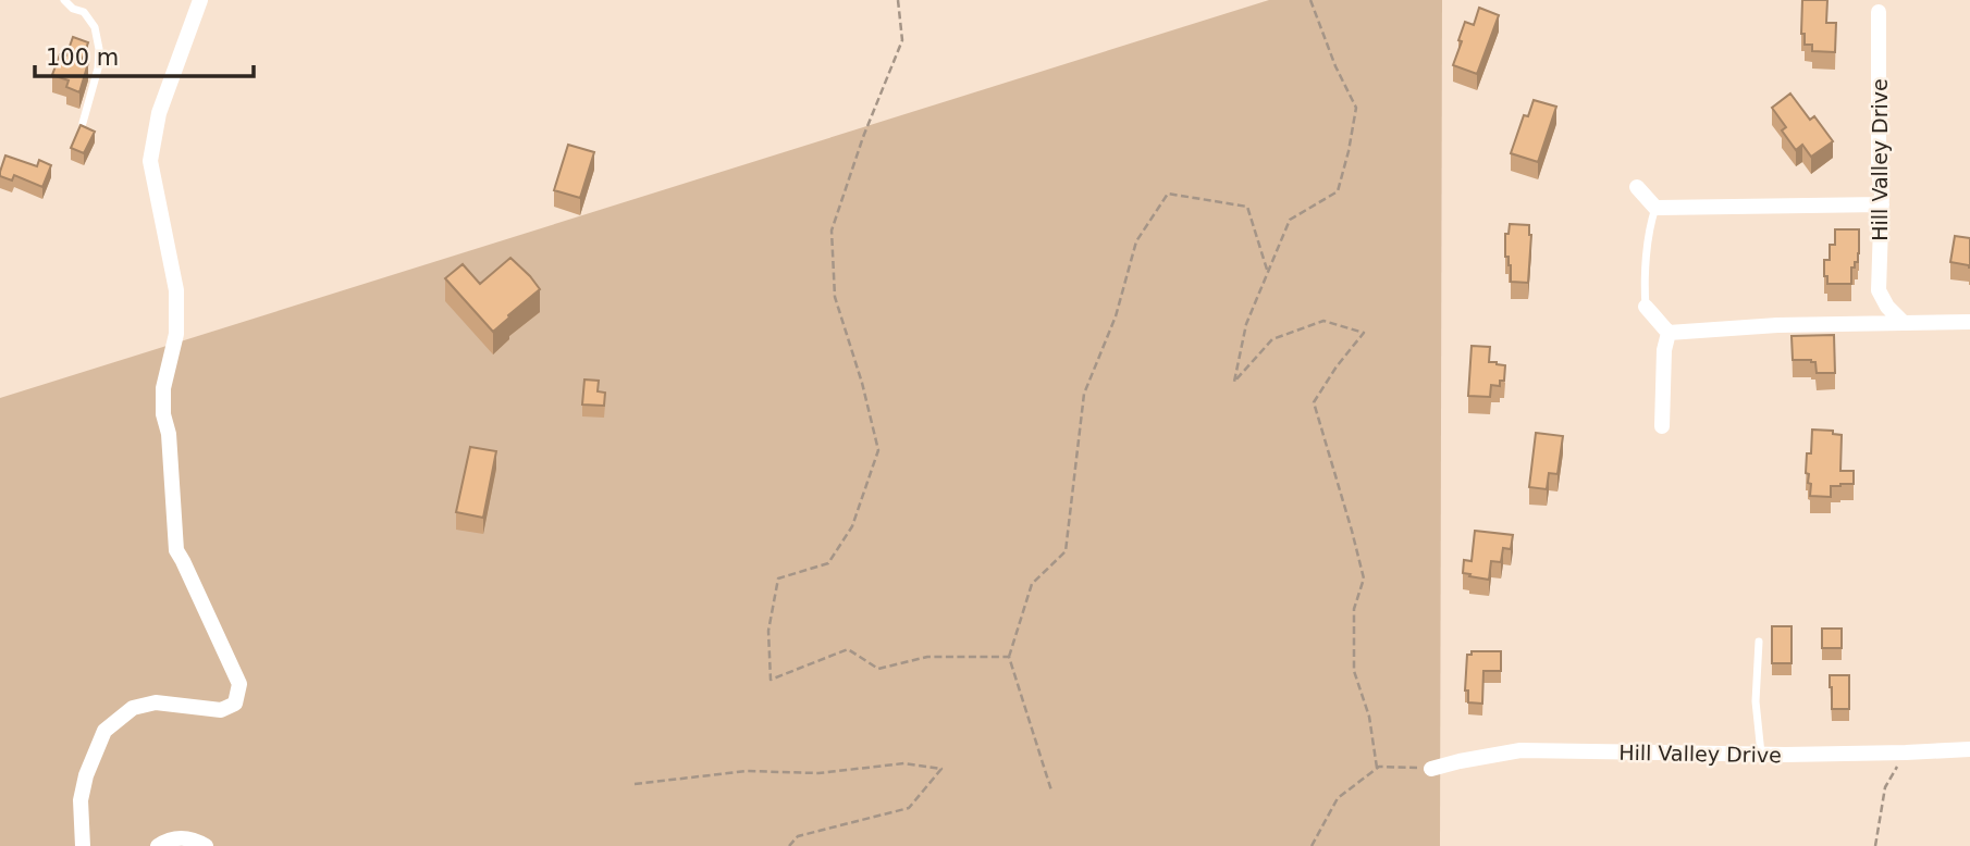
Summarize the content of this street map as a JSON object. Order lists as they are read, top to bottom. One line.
{"streets":{"street":["Hill Valley Drive"]},"scale_bar":"100 m"}
